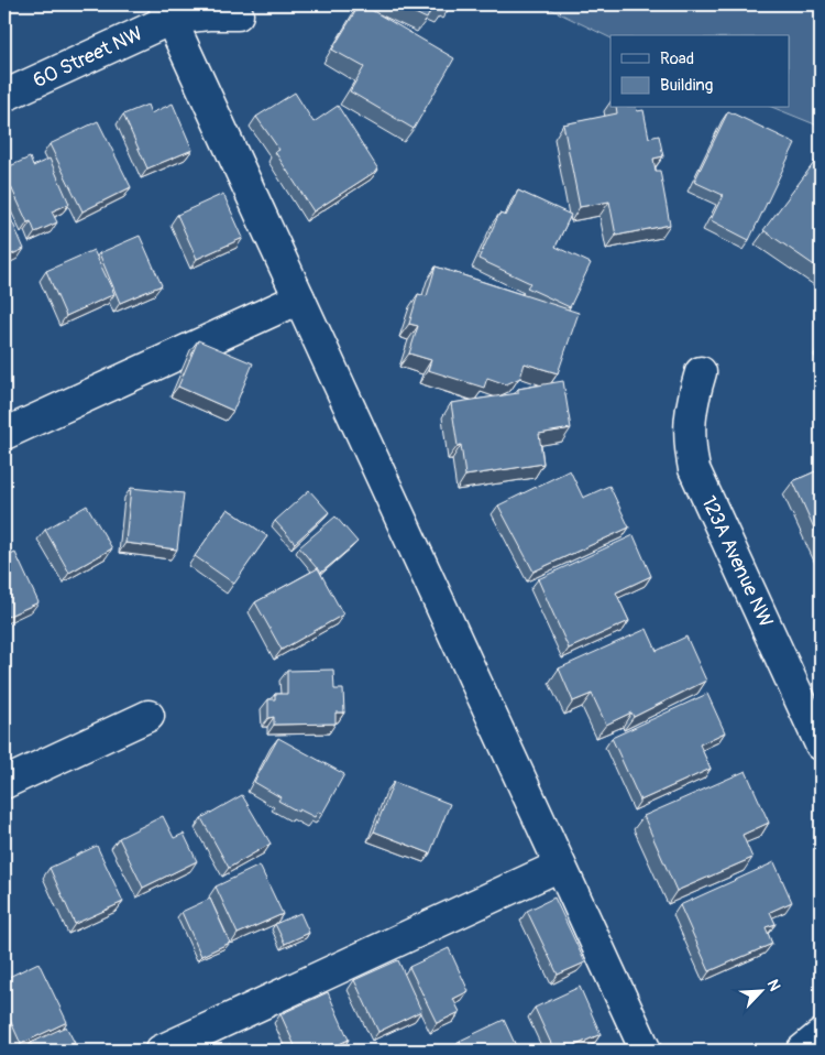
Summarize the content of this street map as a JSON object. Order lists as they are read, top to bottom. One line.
{"streets":{"street":["60 Street NW","123A Avenue NW"]},"legend":["Road","Building"],"north":"top right"}
